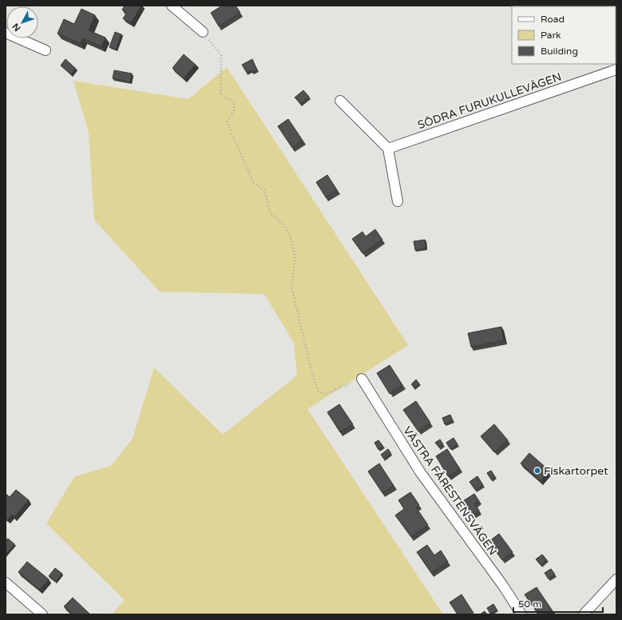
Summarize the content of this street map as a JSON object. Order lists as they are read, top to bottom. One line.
{"streets":{"street":["SÖDRA FURUKULLEVÄGEN","VÄSTRA FÅRESTENSVÄGEN"]},"places":["Fiskartorpet"],"legend":["Road","Park","Building"],"scale_bar":"50 m","north":"bottom left"}
